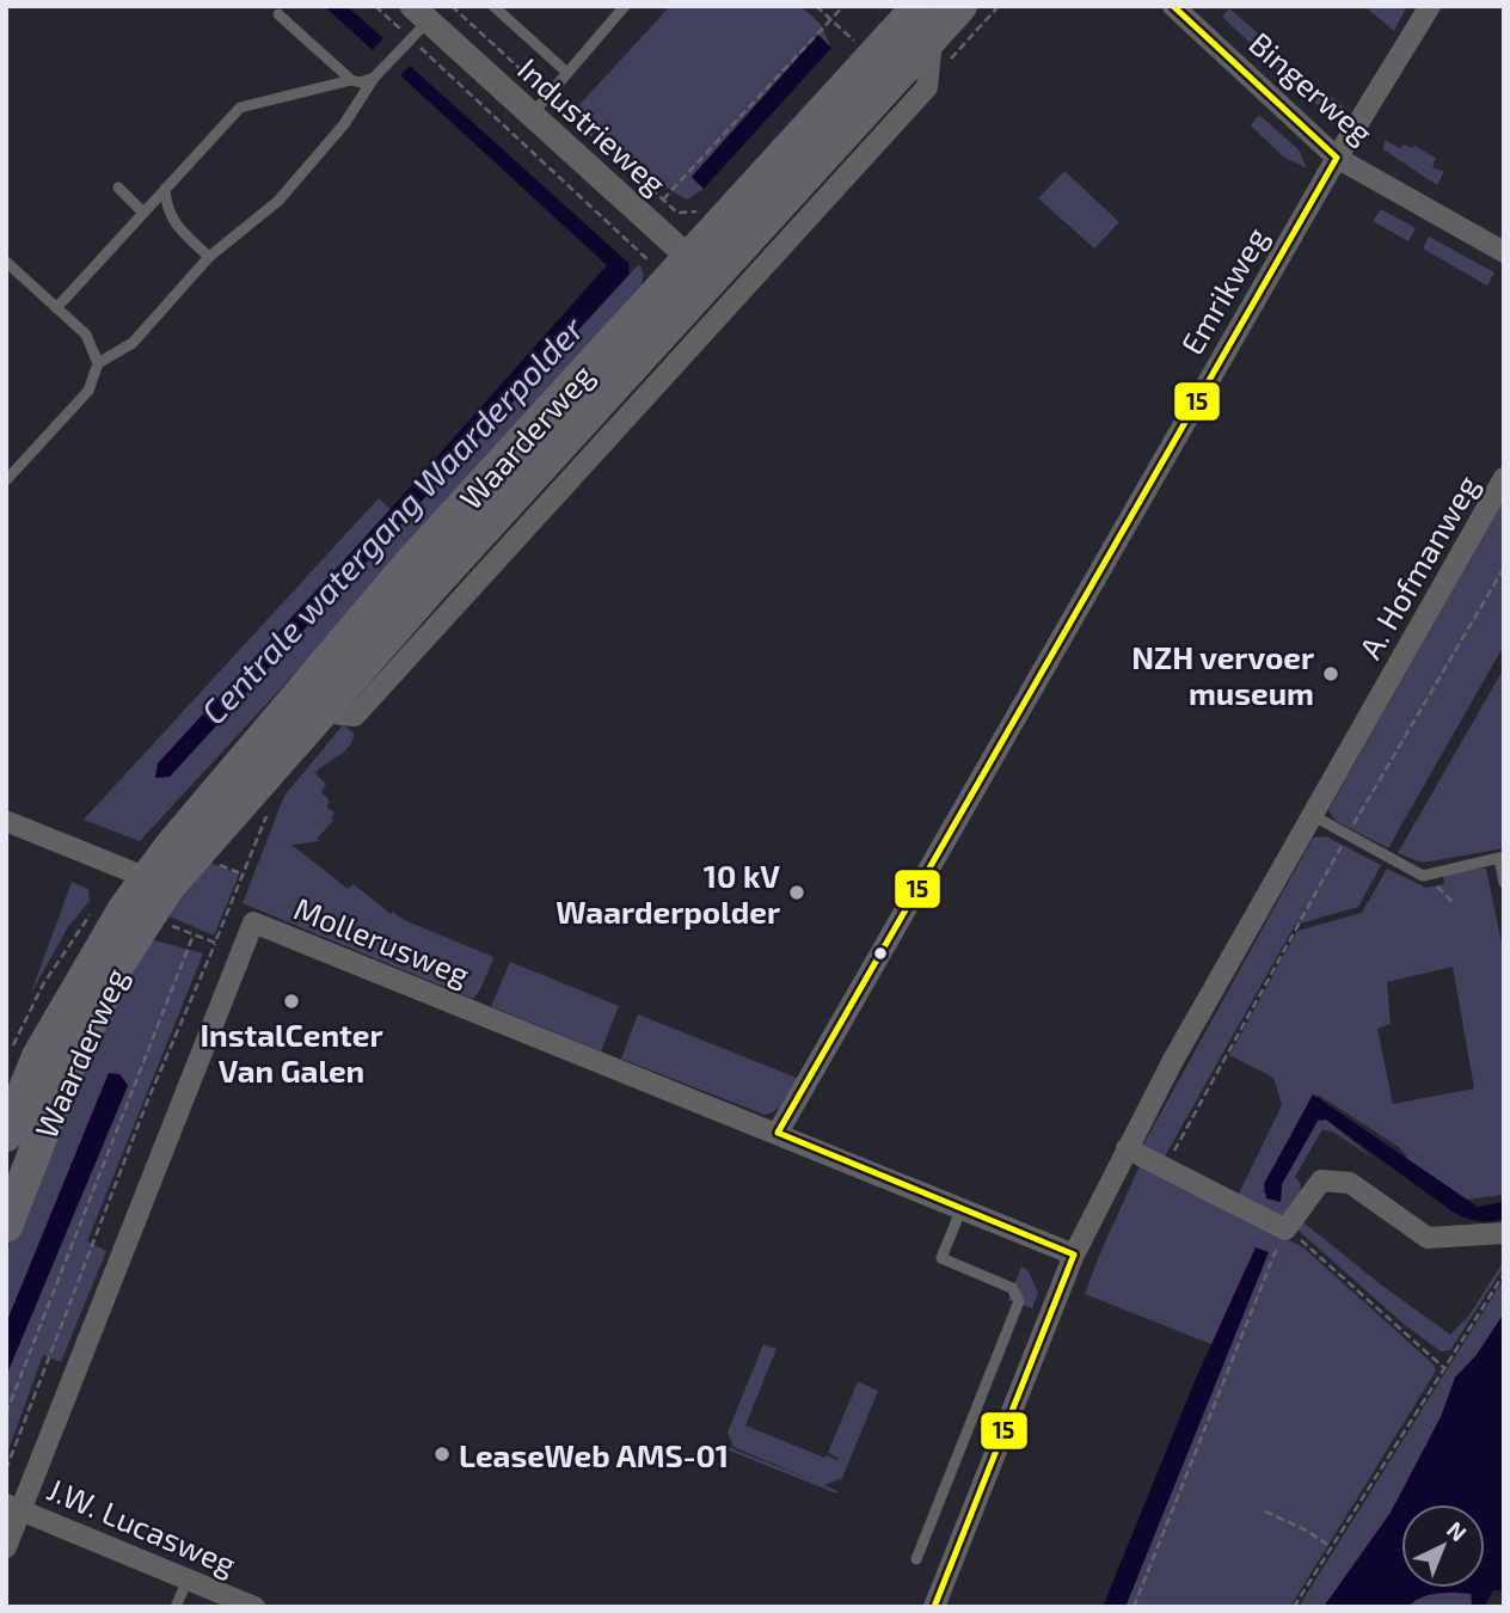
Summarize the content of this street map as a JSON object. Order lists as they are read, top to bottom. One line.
{"streets":{"main road":["Waarderweg"],"street":["Bingerweg","Industrieweg","Emrikweg","A. Hofmanweg","Mollerusweg","J.W. Lucasweg"]},"crossings":[["Bingerweg","Emrikweg"],["Industrieweg","Waarderweg"],["Emrikweg","Mollerusweg"],["A. Hofmanweg","Mollerusweg"],["Mollerusweg","J.W. Lucasweg"]],"water":["Centrale watergang Waarderpolder"],"places":["NZH vervoer museum","10 kV Waarderpolder","InstalCenter Van Galen","LeaseWeb AMS-01"],"lines":["transit line 15"],"north":"top right"}
